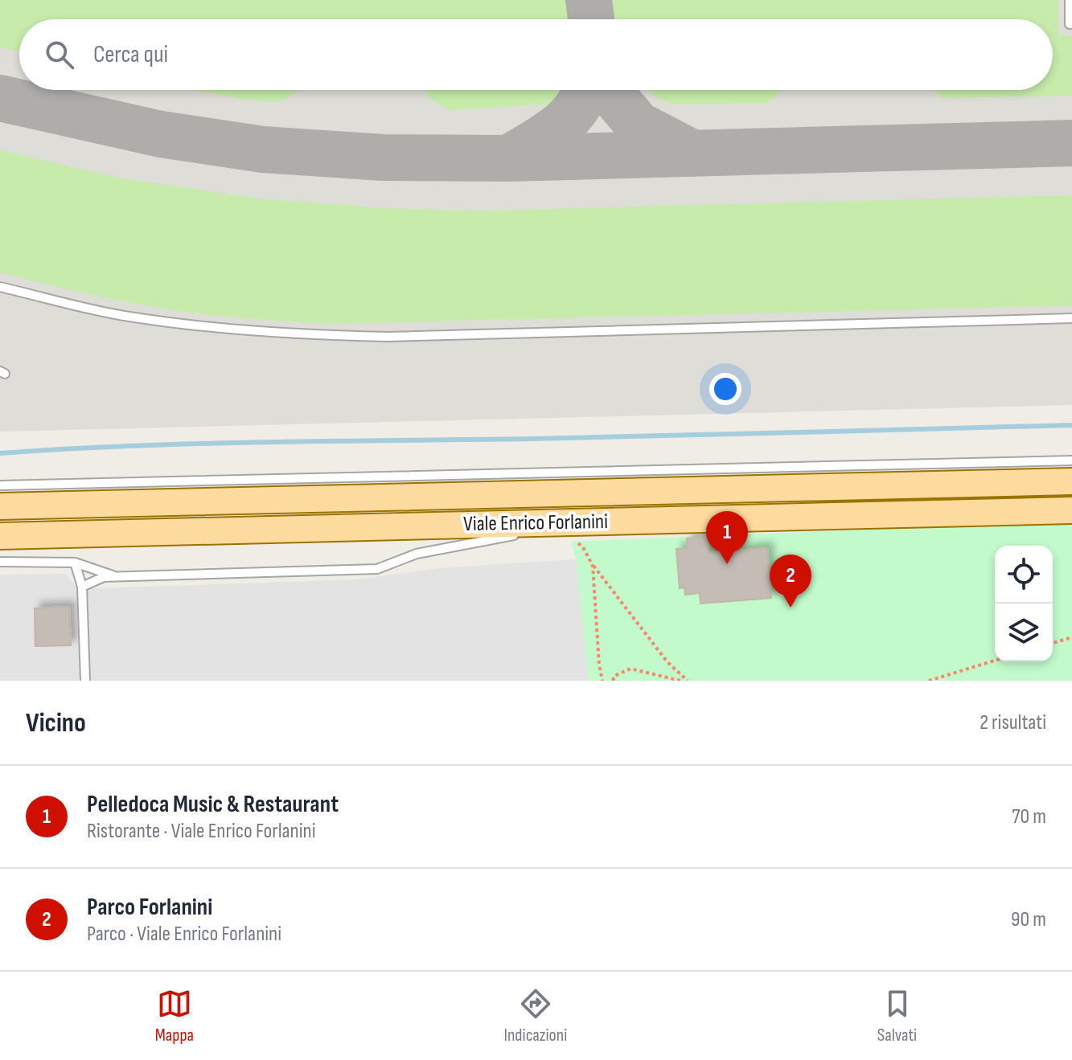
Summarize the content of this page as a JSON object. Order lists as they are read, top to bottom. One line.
{"streets":{"main road":["Viale Enrico Forlanini"]},"page":{"search":"Cerca qui","pins":["1","2"],"heading":["Vicino","2 risultati"],"list":[{"mark":"1","name":"Pelledoca Music & Restaurant","note":"Ristorante · Viale Enrico Forlanini","value":"70 m"},{"mark":"2","name":"Parco Forlanini","note":"Parco · Viale Enrico Forlanini","value":"90 m"}],"nav":["Mappa","Indicazioni","Salvati"]}}
